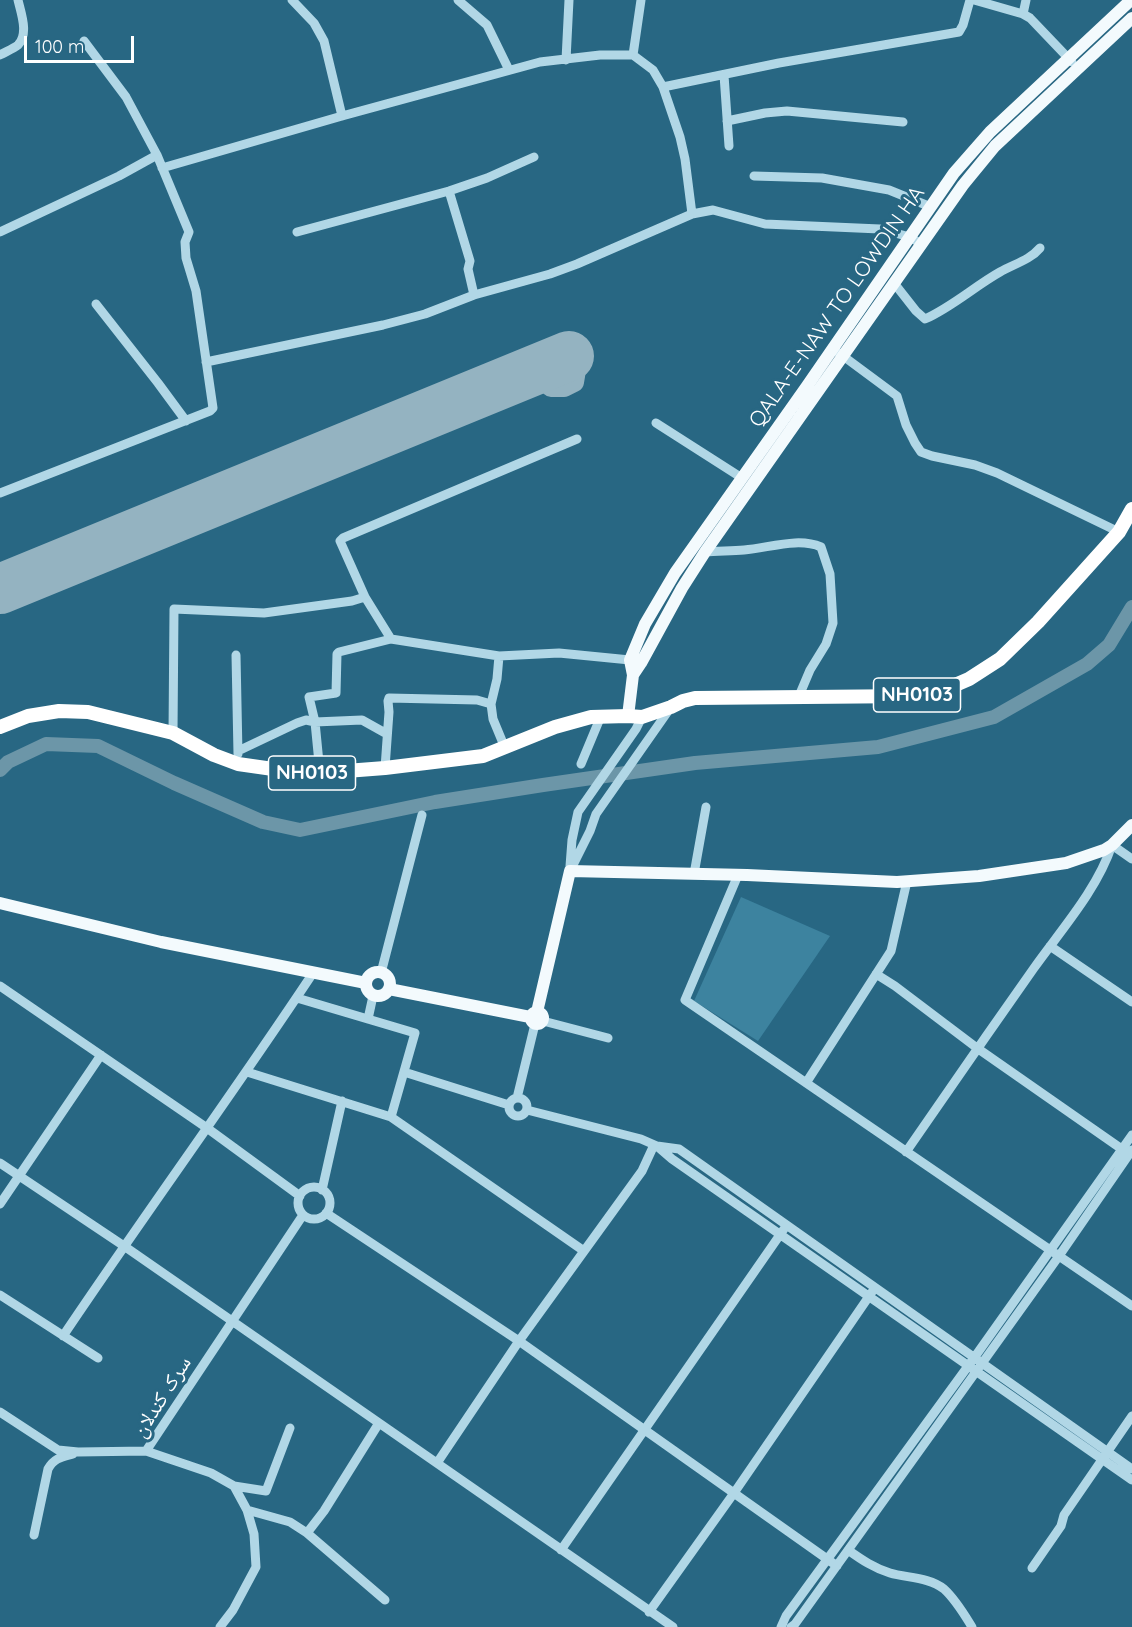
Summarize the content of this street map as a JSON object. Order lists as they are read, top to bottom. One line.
{"streets":{"highway":["NH0103"],"main road":["QALA-E-NAW TO LOWDIN HA"],"street":["سرک کندلان"]},"crossings":[["QALA-E-NAW TO LOWDIN HA","NH0103"]],"scale_bar":"100 m"}
